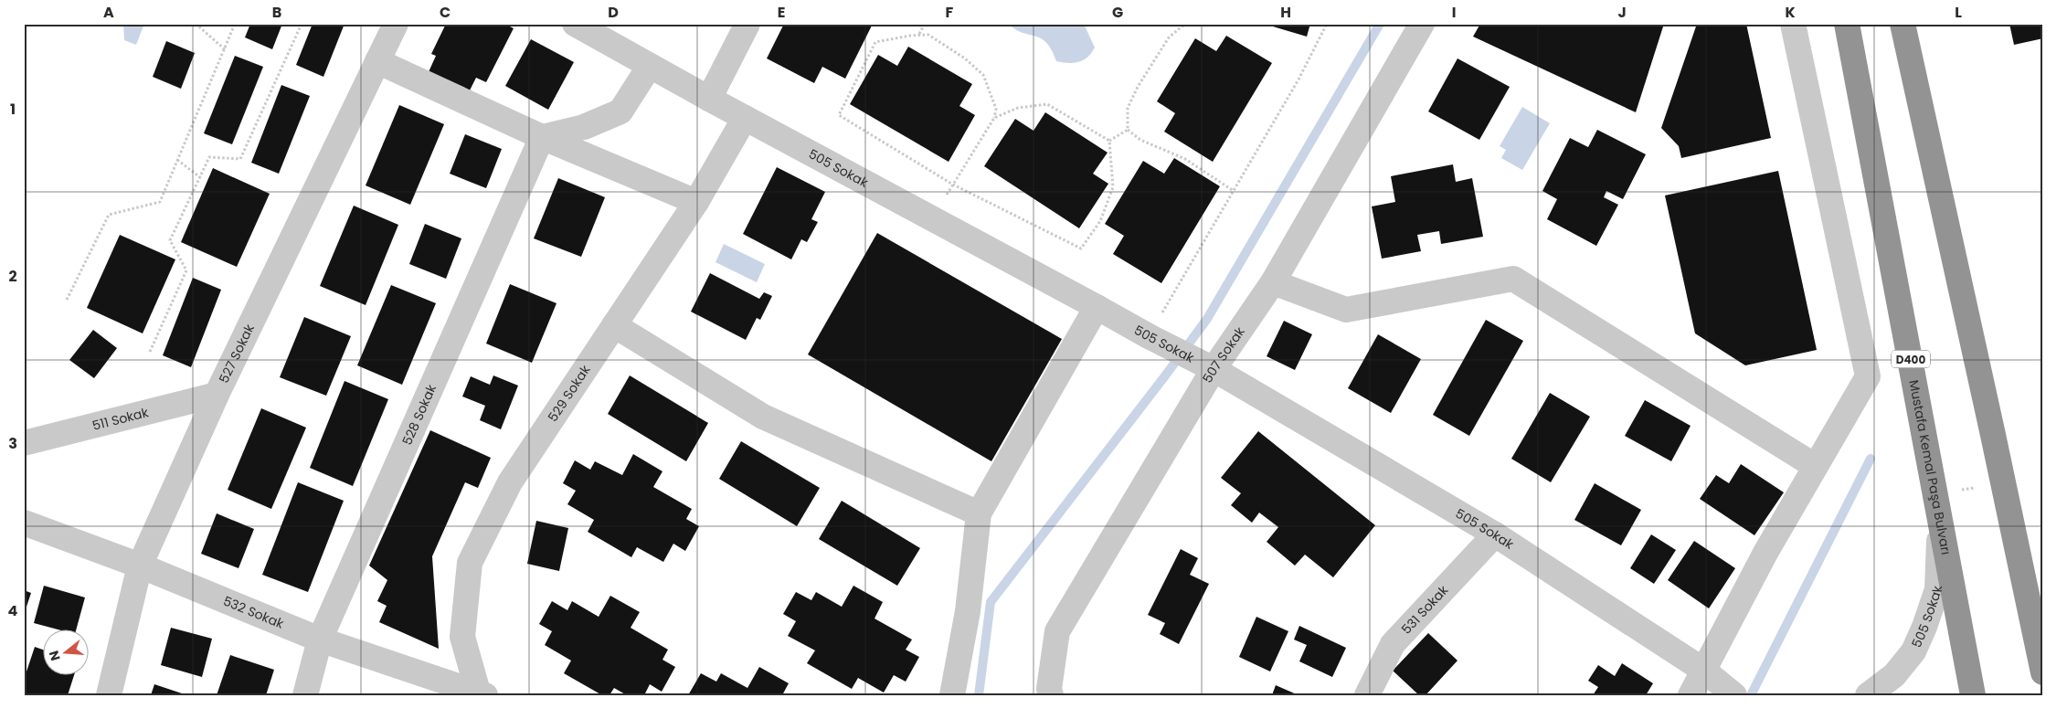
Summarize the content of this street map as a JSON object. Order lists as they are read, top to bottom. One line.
{"streets":{"highway":["D400","Mustafa Kemal Paşa Bulvarı"],"street":["505 Sokak","527 Sokak","507 Sokak","529 Sokak","528 Sokak","511 Sokak","531 Sokak","532 Sokak"]},"crossings":[["505 Sokak","507 Sokak"],["505 Sokak","529 Sokak"],["505 Sokak","Mustafa Kemal Paşa Bulvarı"],["505 Sokak","531 Sokak"],["527 Sokak","511 Sokak"],["527 Sokak","532 Sokak"],["529 Sokak","532 Sokak"],["528 Sokak","532 Sokak"]],"north":"left","grid":{"columns":["A","B","C","D","E","F","G","H","I","J","K","L"],"rows":["1","2","3","4"]}}
